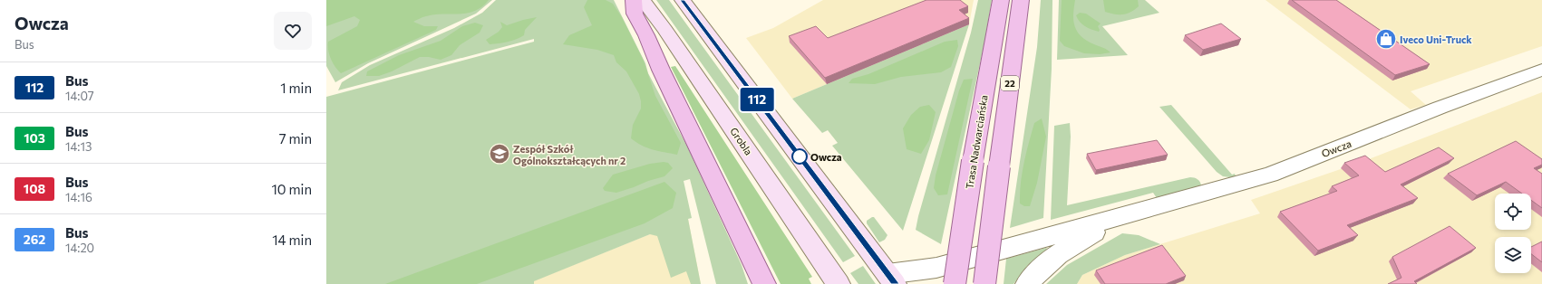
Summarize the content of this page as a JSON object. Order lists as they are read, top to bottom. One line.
{"streets":{"main road":["22","Grobla","Trasa Nadwarciańska"],"street":["Owcza"]},"places":{"shop":["Iveco Uni-Truck"],"school or university":["Zespół Szkół Ogólnokształcących nr 2"],"other":["Owcza"]},"lines":["bus line 112"],"page":{"heading":["Owcza","Bus"],"on_map":"112","list":[{"mark":"112","name":"Bus","note":"14:07","value":"1 min"},{"mark":"103","name":"Bus","note":"14:13","value":"7 min"},{"mark":"108","name":"Bus","note":"14:16","value":"10 min"},{"mark":"262","name":"Bus","note":"14:20","value":"14 min"}]}}
